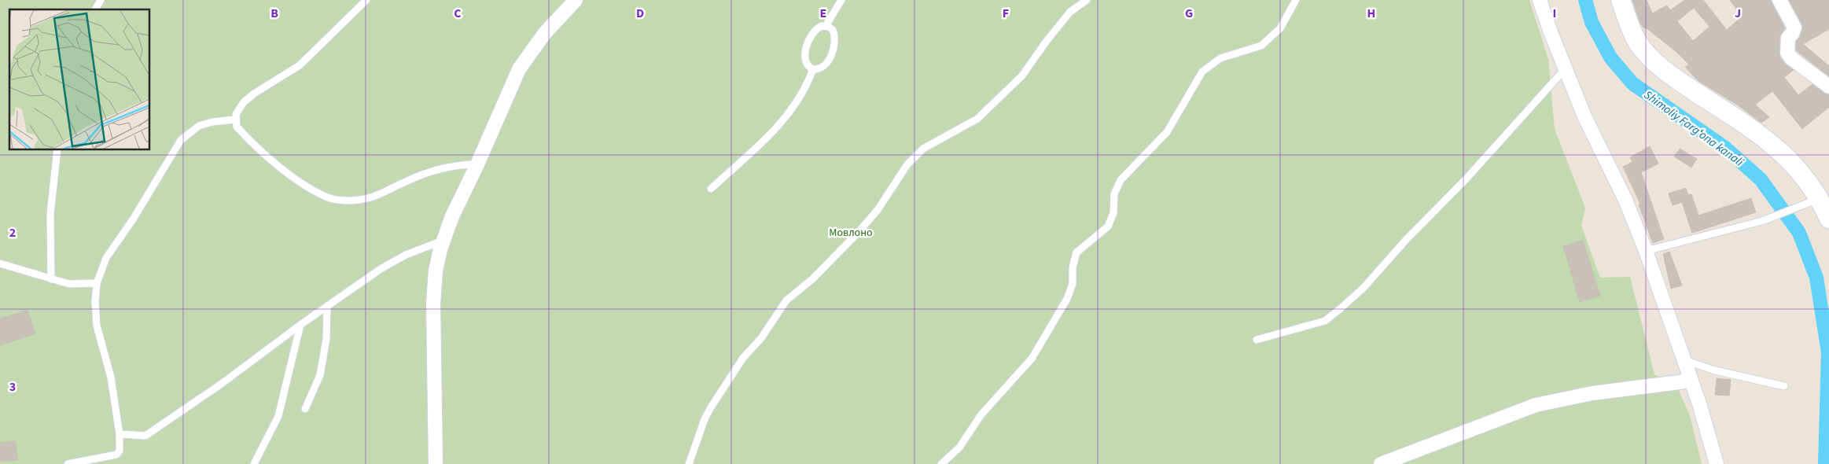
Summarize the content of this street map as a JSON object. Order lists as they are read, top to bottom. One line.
{"water":["Shimoliy Fargʻona kanali"],"parks":["Мовлоно"],"grid":{"columns":["B","C","D","E","F","G","H","I","J"],"rows":["2","3"]}}
